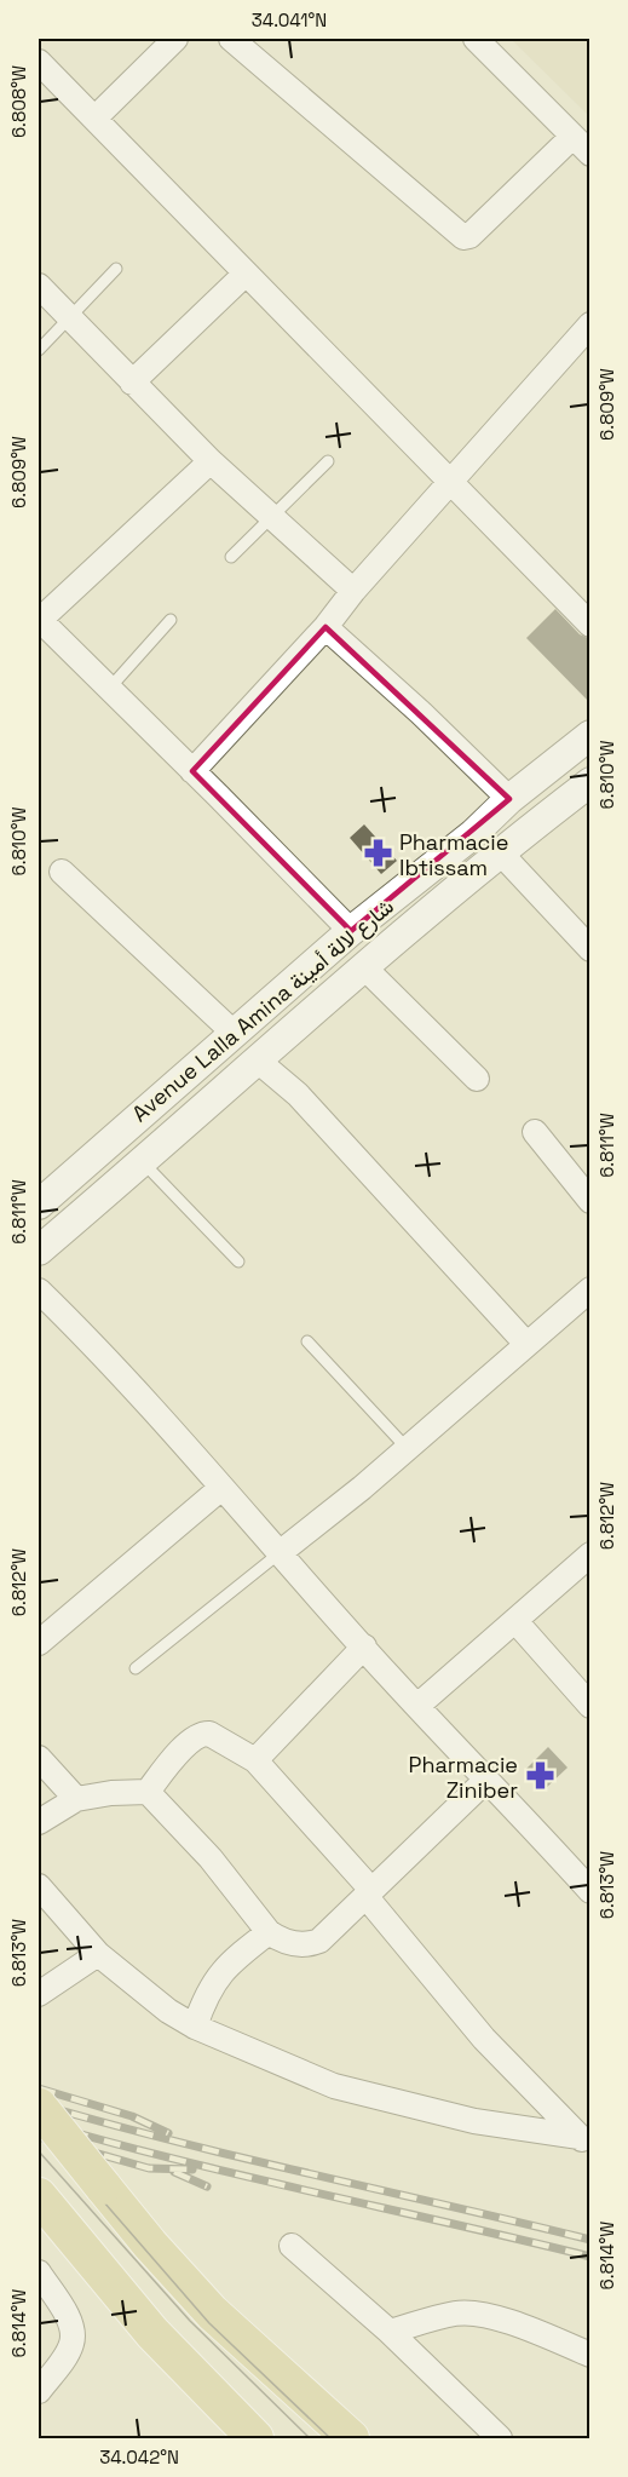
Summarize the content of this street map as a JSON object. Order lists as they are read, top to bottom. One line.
{"streets":{"street":["Avenue Lalla Amina شارع لالة أمينة"]},"places":{"pharmacy":["Pharmacie Ibtissam","Pharmacie Ziniber"]},"coordinates":["34.041°N","6.808°W","6.809°W","6.810°W","6.811°W","6.812°W","6.813°W","6.814°W","34.042°N"]}
